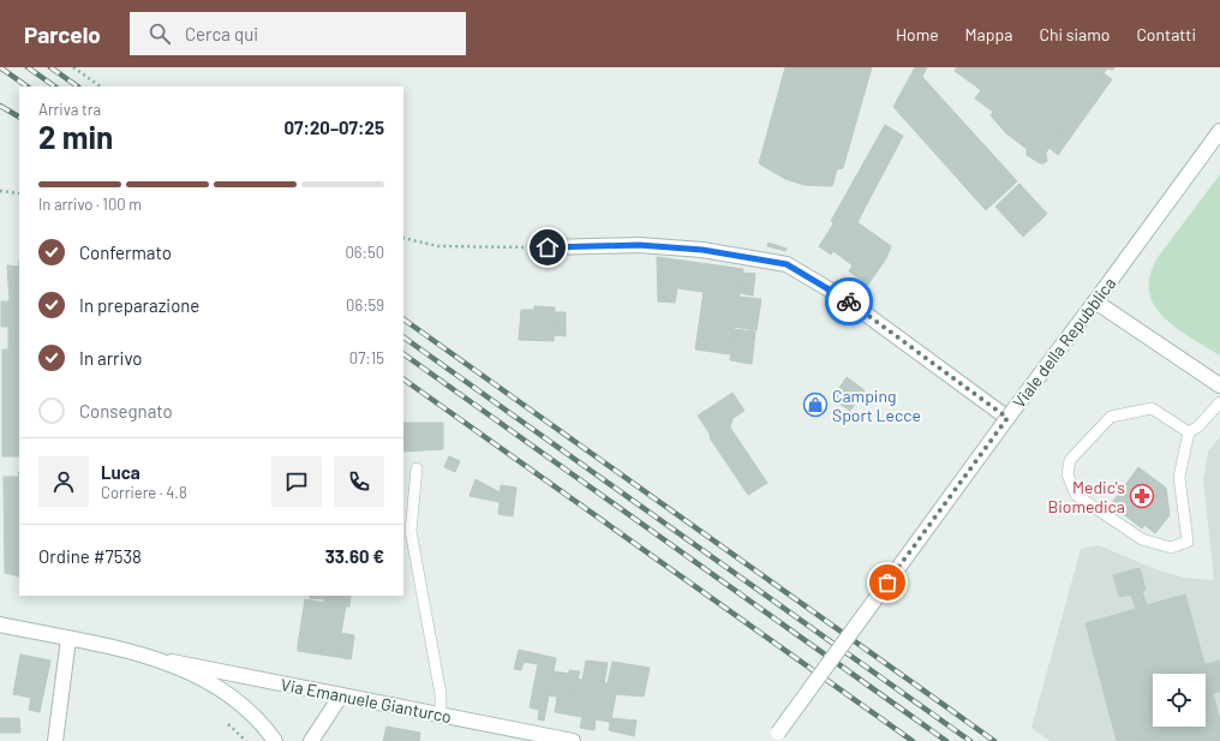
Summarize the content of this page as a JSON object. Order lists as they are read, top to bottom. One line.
{"streets":{"street":["Viale della Repubblica","Via Emanuele Gianturco"]},"places":{"shop":["Camping Sport Lecce"],"pharmacy":["Medic's Biomedica"]},"page":{"header":"Parcelo","search":"Cerca qui","nav":["Home","Mappa","Chi siamo","Contatti"],"heading":["2 min","Arriva tra","07:20–07:25"],"panel":["Luca","Corriere · 4.8","Ordine #7538","33.60 €"],"bar":"In arrivo · 100 m","list":[["Confermato","06:50"],["In preparazione","06:59"],["In arrivo","07:15"],"Consegnato"]}}
